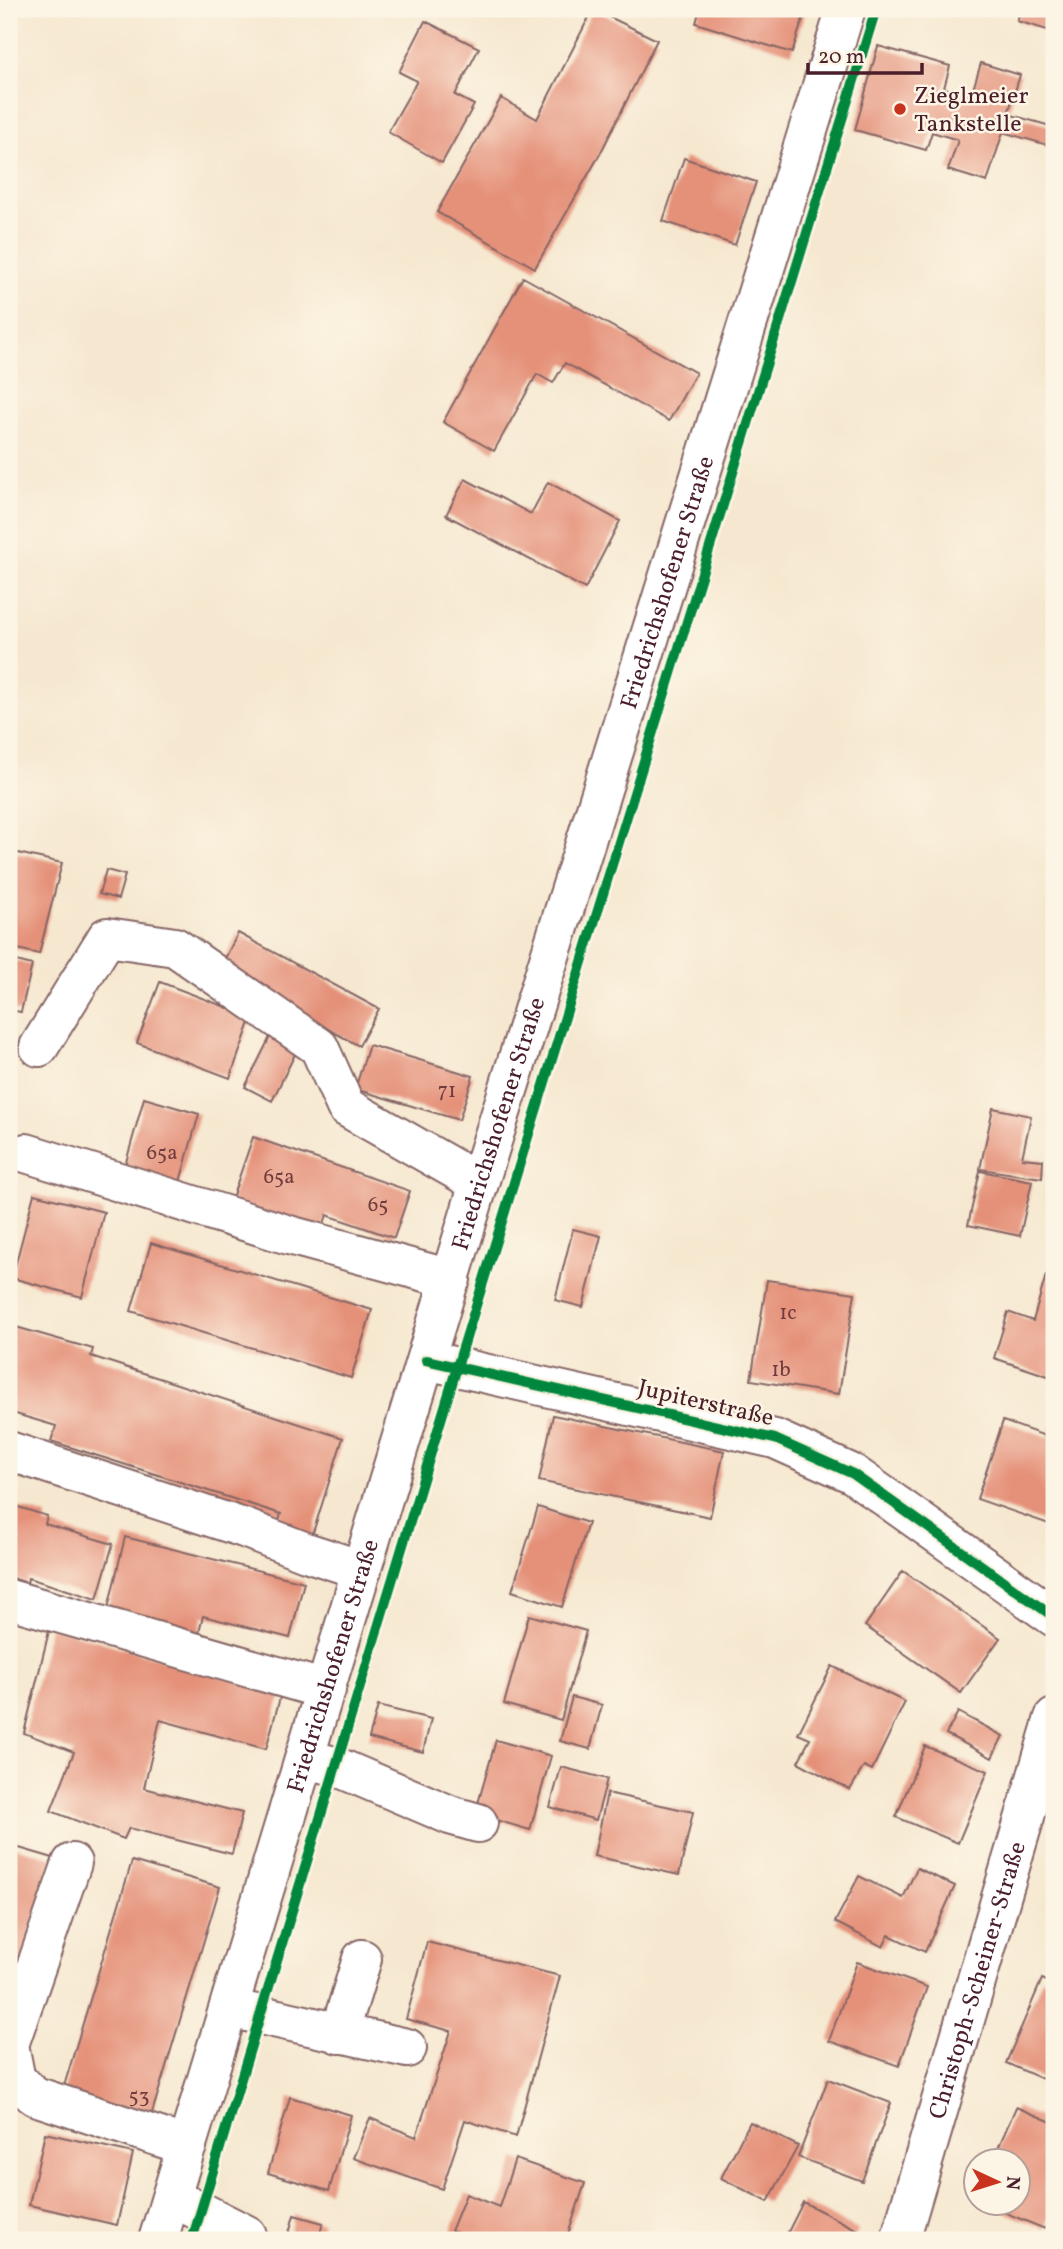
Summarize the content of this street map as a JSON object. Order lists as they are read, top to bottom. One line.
{"streets":{"main road":["Friedrichshofener Straße","Jupiterstraße","Christoph-Scheiner-Straße"]},"crossings":[["Friedrichshofener Straße","Jupiterstraße"]],"places":["Zieglmeier Tankstelle"],"house_numbers":["71","65a","65a","65","1c","1b","53"],"scale_bar":"20 m","north":"right"}
